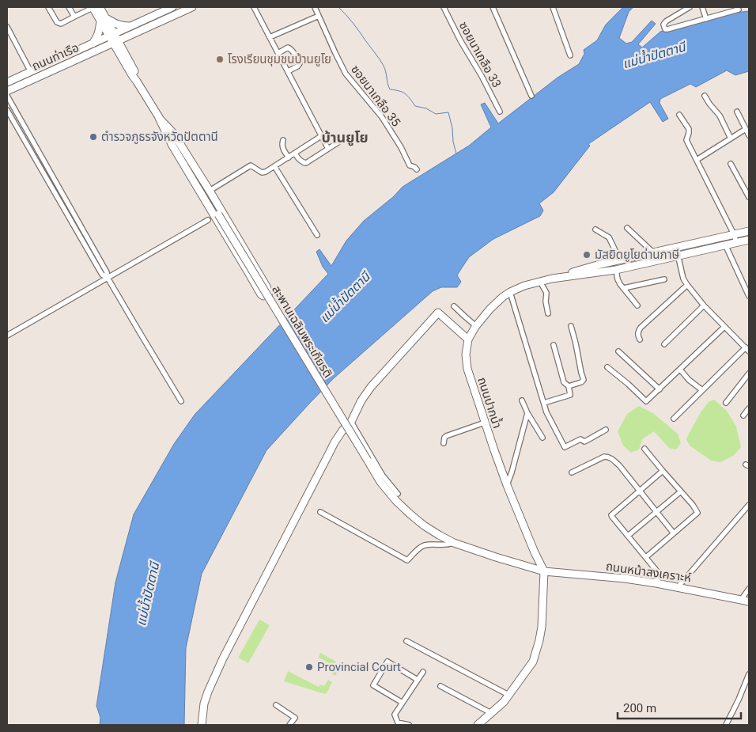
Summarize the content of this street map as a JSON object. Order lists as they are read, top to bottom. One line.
{"streets":{"street":["ซอยนาเกลือ 33","ถนนท่าเรือ","ซอยนาเกลือ 35","สะพานเฉลิมพระเกียรติ","ถนนปากน้ำ","ถนนหน้าสงเคราะห์"]},"crossings":[["สะพานเฉลิมพระเกียรติ","ถนนหน้าสงเคราะห์"],["ถนนปากน้ำ","ถนนหน้าสงเคราะห์"]],"districts":["บ้านยูโย"],"water":["แม่น้ำปัตตานี"],"places":["โรงเรียนชุมชนบ้านยูโย","ตำรวจภูธรจังหวัดปัตตานี","มัสยิดยูโยด่านภาษี","Provincial Court"],"scale_bar":"200 m"}
